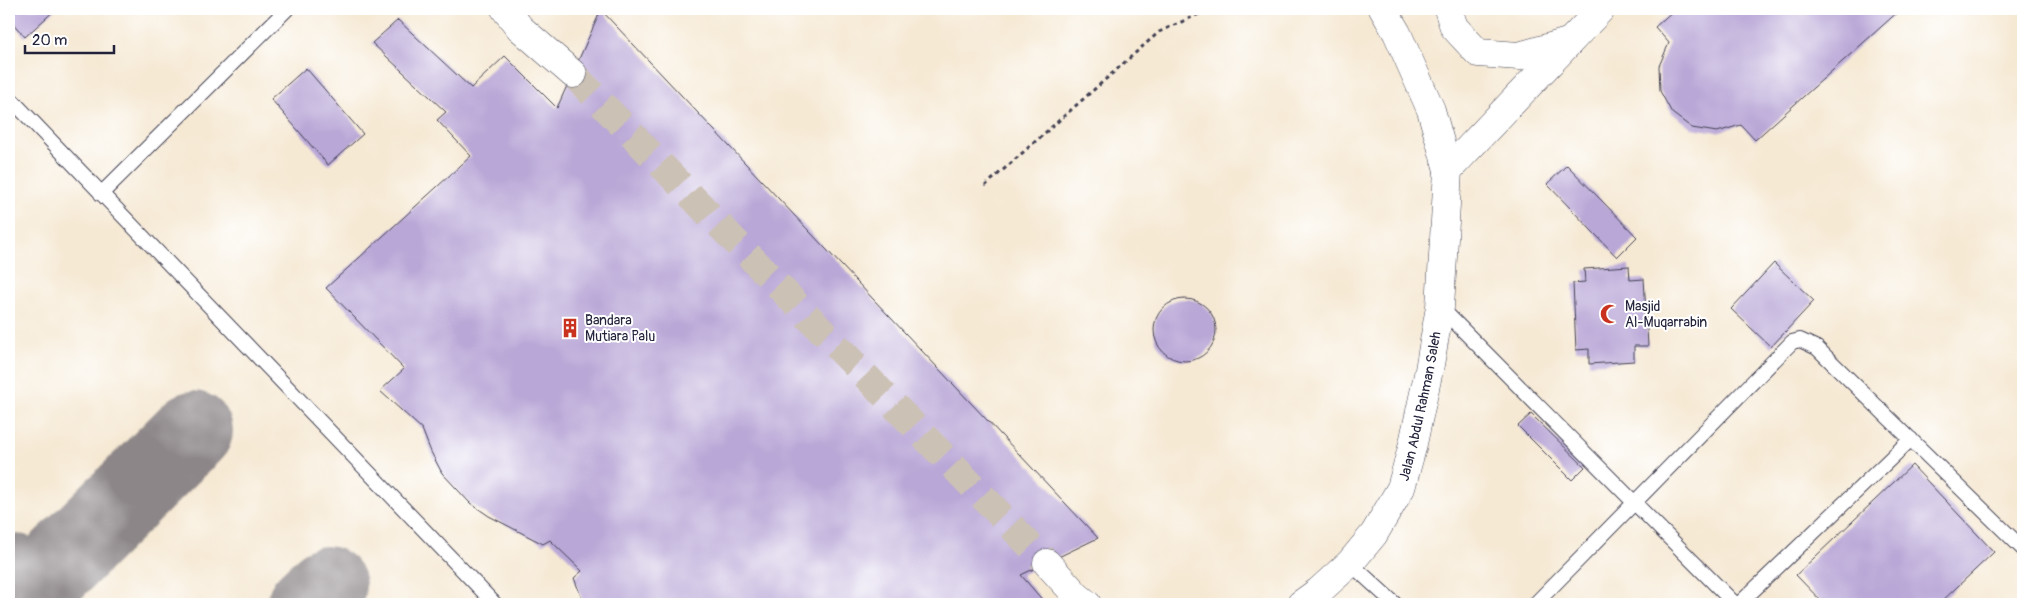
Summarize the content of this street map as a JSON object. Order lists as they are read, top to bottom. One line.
{"streets":{"street":["Jalan Abdul Rahman Saleh"]},"places":{"mosque":["Masjid Al-Muqarrabin"],"building":["Bandara Mutiara Palu"]},"scale_bar":"20 m"}
